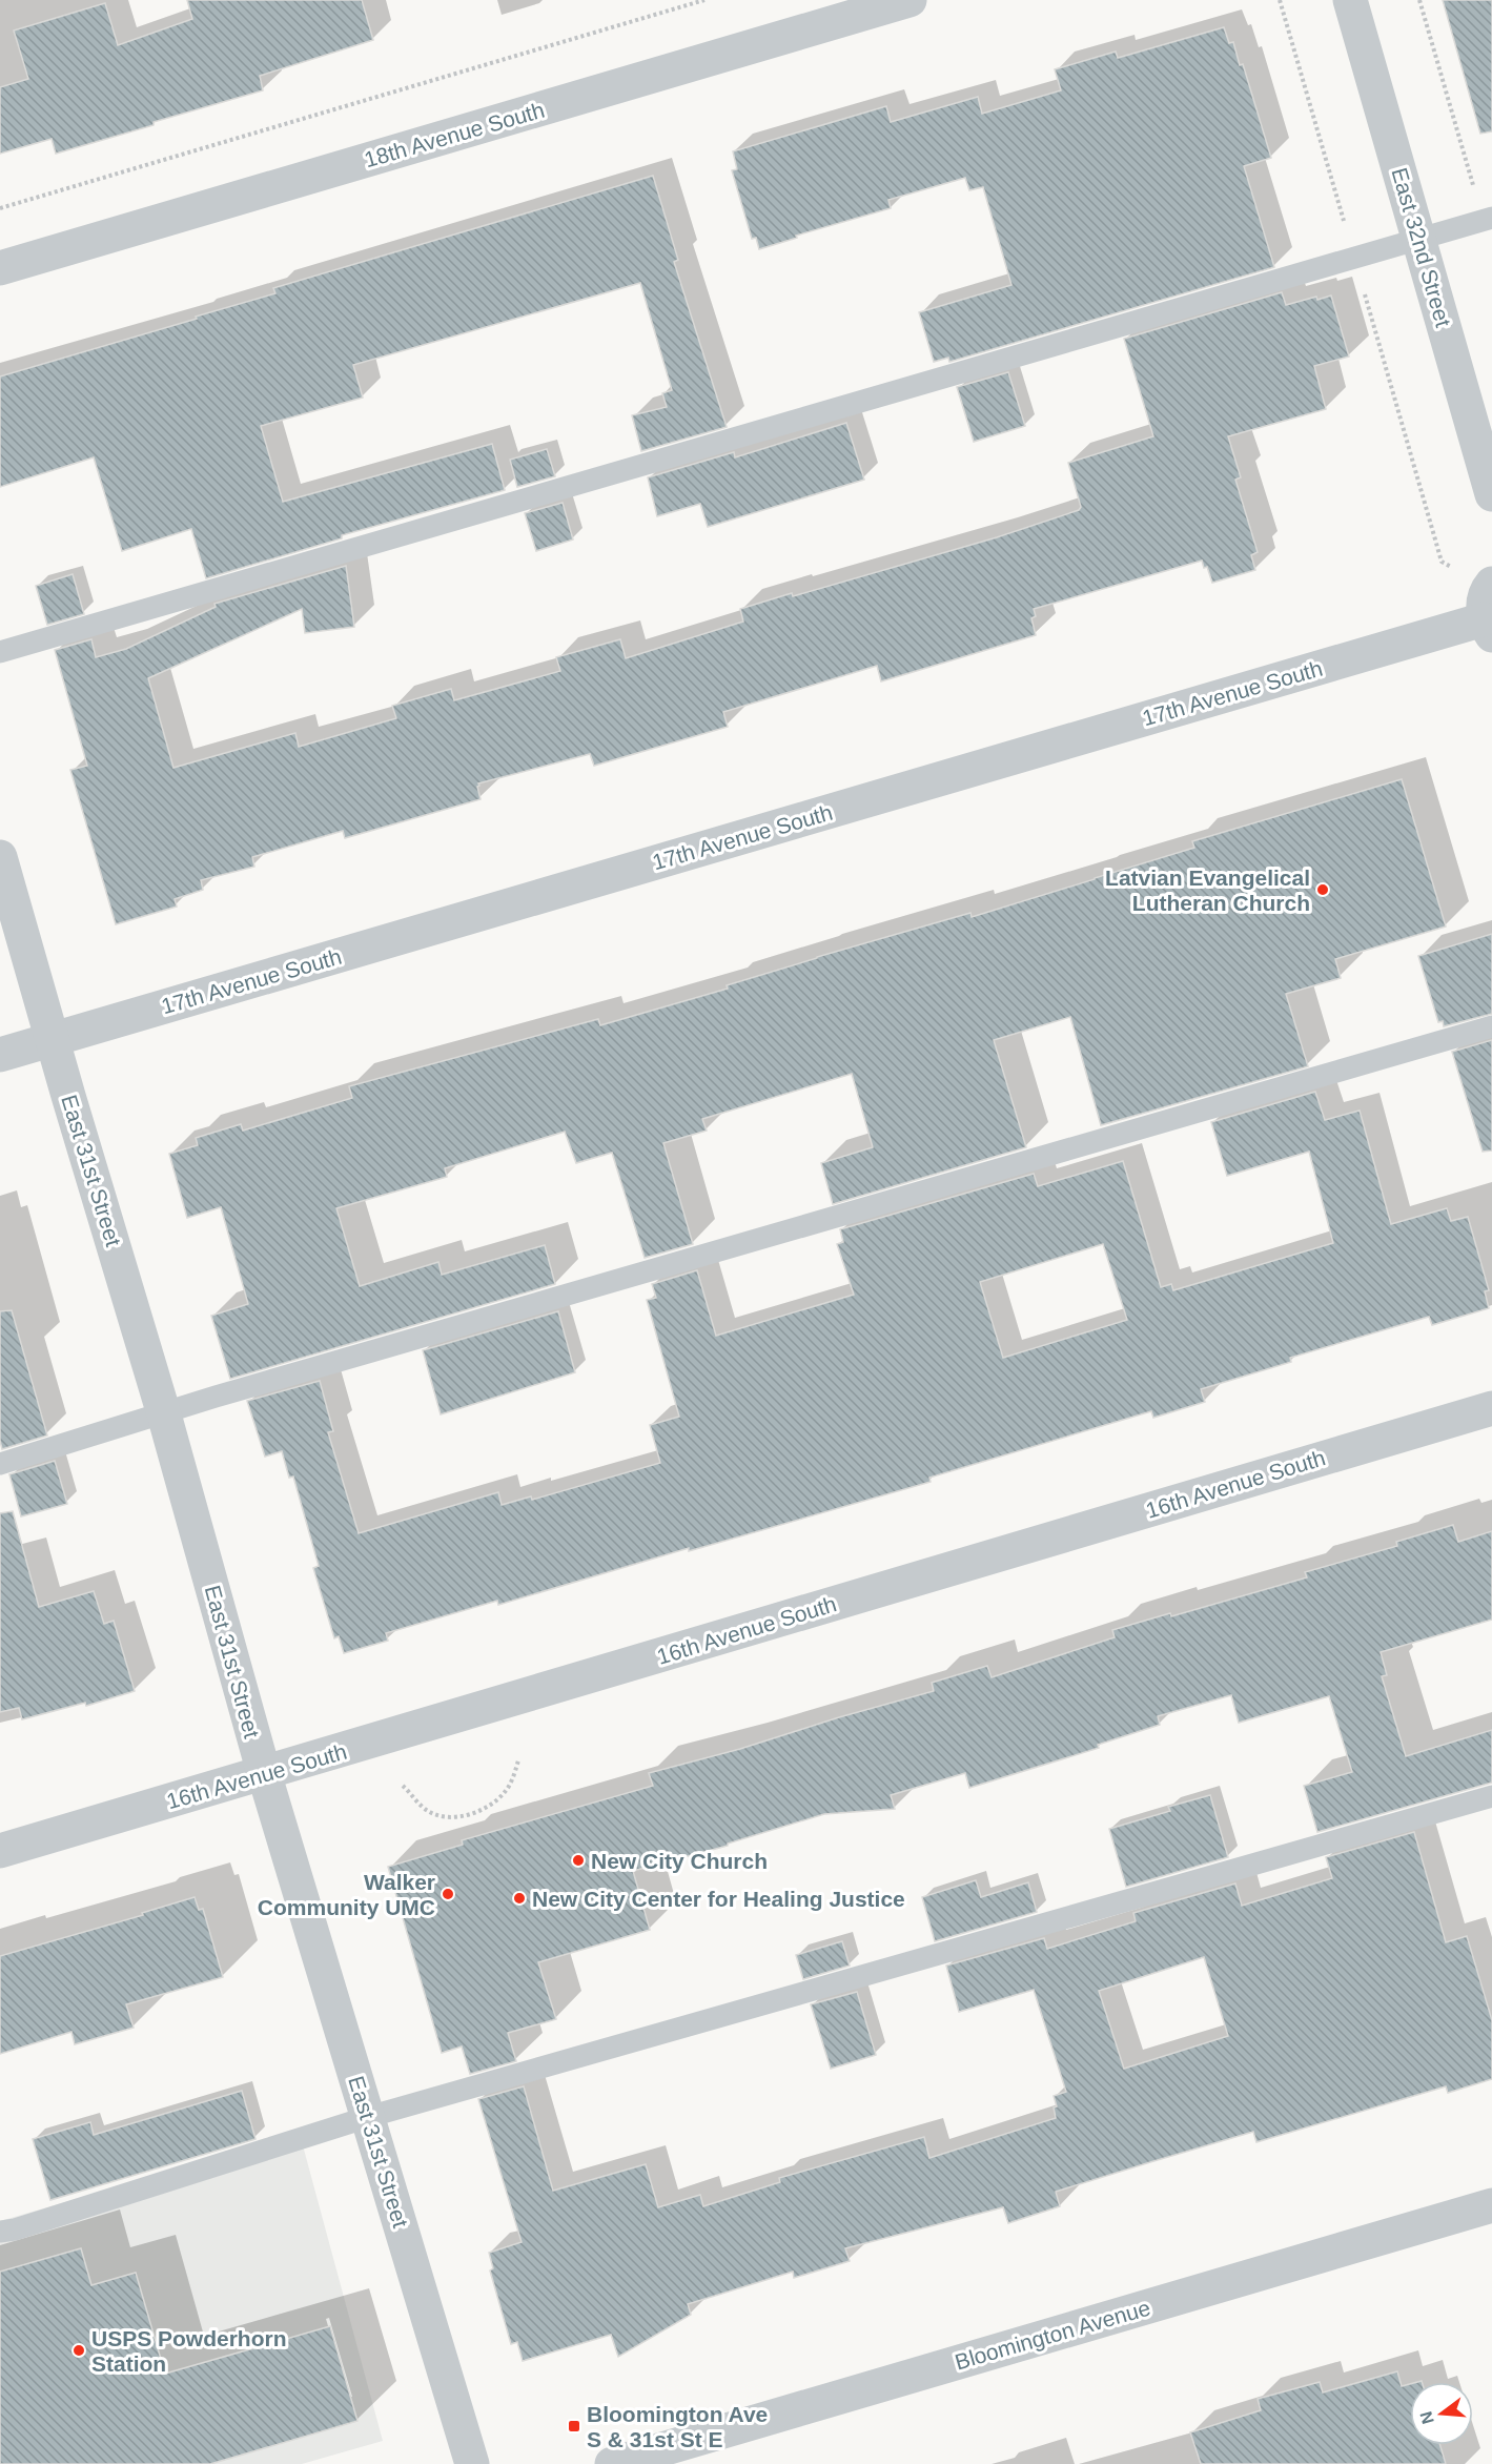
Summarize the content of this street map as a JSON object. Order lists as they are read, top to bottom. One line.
{"streets":{"street":["18th Avenue South","East 32nd Street","17th Avenue South","East 31st Street","16th Avenue South","Bloomington Avenue"]},"crossings":[["17th Avenue South","East 31st Street"],["East 31st Street","16th Avenue South"]],"places":{"other":["Latvian Evangelical Lutheran Church","New City Church","Walker Community UMC","New City Center for Healing Justice","USPS Powderhorn Station"],"transit":["Bloomington Ave S & 31st St E"]},"north":"left"}
